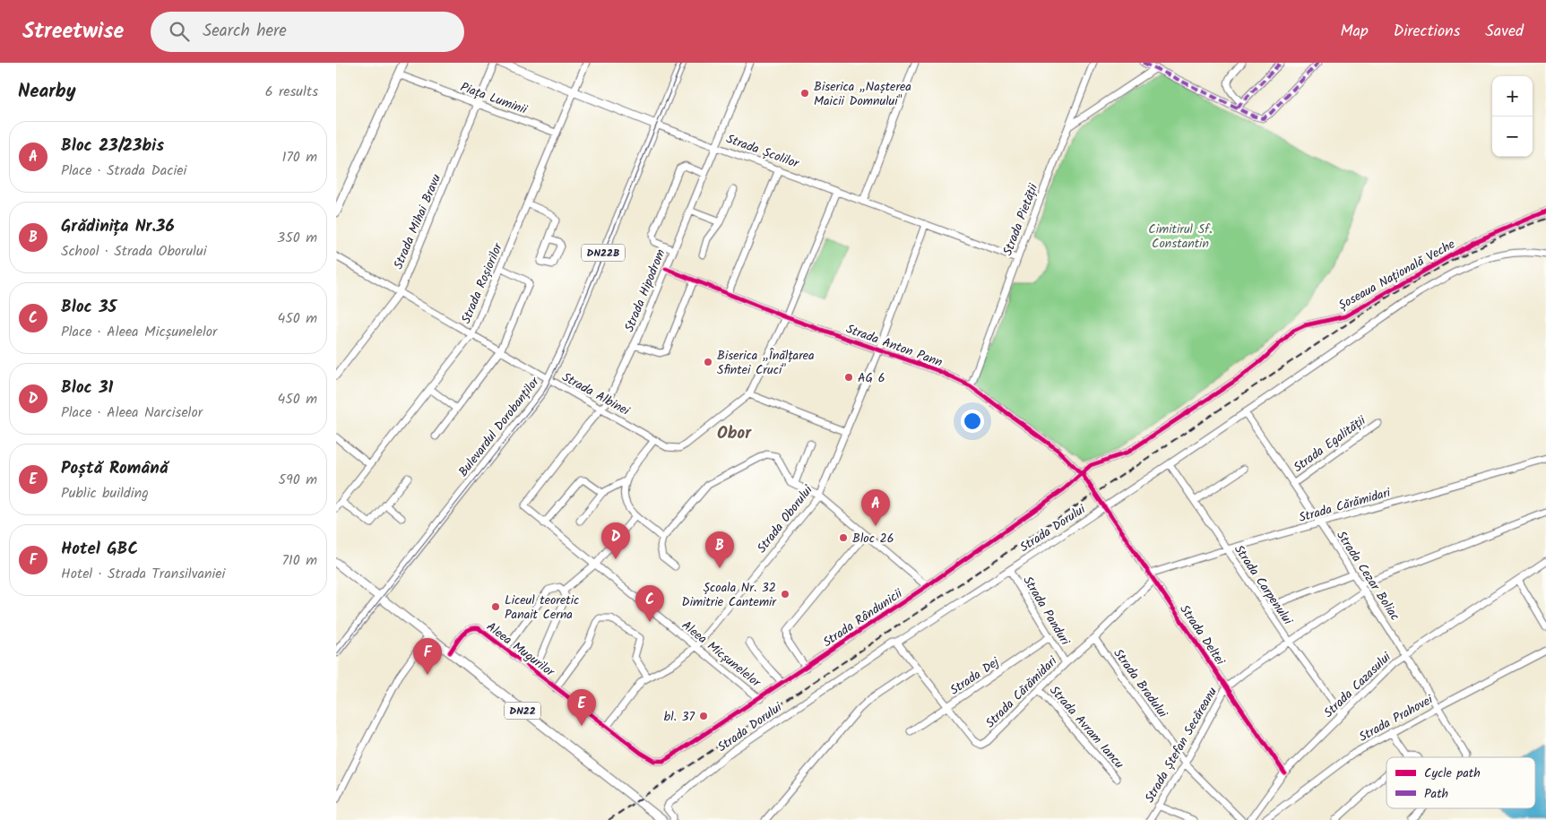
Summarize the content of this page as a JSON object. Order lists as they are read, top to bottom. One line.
{"streets":{"main road":["Strada Școlilor","DN22B","Bulevardul Dorobanților","DN22"],"street":["Piața Luminii","Strada Pietății","Strada Mihai Bravu","Șoseaua Națională Veche","Strada Roșiorilor","Strada Hipodrom","Strada Anton Pann","Strada Albinei","Strada Egalității","Strada Cărămidari","Strada Oborului","Strada Dorului","Strada Cezar Boliac","Strada Carpenului","Strada Panduri","Strada Rândunicii","Strada Deltei","Aleea Mugurilor","Aleea Micșunelelor","Strada Dej","Strada Bradului","Strada Cazasului","Strada Prahovei","Strada Avram Iancu","Strada Ștefan Secăreanu"]},"crossings":[["Piața Luminii","Strada Mihai Bravu"],["Piața Luminii","Strada Roșiorilor"],["Strada Școlilor","Strada Pietății"],["Strada Școlilor","Strada Roșiorilor"],["Strada Școlilor","Strada Hipodrom"],["Strada Școlilor","Bulevardul Dorobanților"],["Strada Școlilor","Strada Oborului"],["Strada Pietății","Strada Anton Pann"],["Strada Mihai Bravu","Strada Albinei"],["Șoseaua Națională Veche","Strada Anton Pann"],["Șoseaua Națională Veche","Strada Rândunicii"],["Strada Roșiorilor","Strada Albinei"],["Strada Hipodrom","Strada Anton Pann"],["Strada Hipodrom","Strada Albinei"],["Strada Hipodrom","Aleea Micșunelelor"],["Strada Anton Pann","Strada Oborului"],["Strada Anton Pann","Strada Dorului"],["Strada Anton Pann","Strada Rândunicii"],["Strada Anton Pann","Strada Deltei"],["Strada Albinei","Bulevardul Dorobanților"],["Bulevardul Dorobanților","DN22"],["Strada Egalității","Strada Cezar Boliac"],["Strada Cărămidari","Strada Cezar Boliac"],["Strada Cărămidari","Strada Carpenului"],["Strada Cărămidari","Strada Panduri"],["Strada Cărămidari","Strada Deltei"],["Strada Cărămidari","Strada Dej"],["Strada Cărămidari","Strada Bradului"],["Strada Cărămidari","Strada Avram Iancu"],["Strada Oborului","Aleea Mugurilor"],["Strada Oborului","Aleea Micșunelelor"],["Strada Dorului","Strada Cezar Boliac"],["Strada Dorului","Strada Carpenului"],["Strada Dorului","Strada Panduri"],["Strada Dorului","Strada Deltei"],["Strada Cezar Boliac","Strada Cazasului"],["Strada Cezar Boliac","Strada Prahovei"],["Strada Cezar Boliac","Strada Ștefan Secăreanu"],["Strada Carpenului","Strada Cazasului"],["Strada Carpenului","Strada Ștefan Secăreanu"],["Strada Panduri","Strada Dej"],["Strada Rândunicii","Aleea Mugurilor"],["Strada Rândunicii","Aleea Micșunelelor"],["Strada Deltei","Strada Cazasului"],["Strada Deltei","Strada Ștefan Secăreanu"],["Aleea Mugurilor","DN22"],["Strada Bradului","Strada Ștefan Secăreanu"]],"districts":["Obor"],"parks":["Cimitirul Sf. Constantin"],"places":["Biserica „Nașterea Maicii Domnului\"","Biserica „Înălțarea Sfintei Cruci\"","AG 6","Bloc 26","Școala Nr. 32 Dimitrie Cantemir","Liceul teoretic Panait Cerna","bl. 37"],"legend":["Cycle path","Path"],"page":{"header":"Streetwise","search":"Search here","nav":["Map","Directions","Saved"],"heading":["Nearby","6 results"],"map_buttons":["+","−"],"list":[{"mark":"A","name":"Bloc 23/23bis","note":"Place · Strada Daciei","value":"170 m"},{"mark":"B","name":"Grădinița Nr.36","note":"School · Strada Oborului","value":"350 m"},{"mark":"C","name":"Bloc 35","note":"Place · Aleea Micșunelelor","value":"450 m"},{"mark":"D","name":"Bloc 31","note":"Place · Aleea Narciselor","value":"450 m"},{"mark":"E","name":"Poștă Română","note":"Public building","value":"590 m"},{"mark":"F","name":"Hotel GBC","note":"Hotel · Strada Transilvaniei","value":"710 m"}],"pins":["A","D","B","C","F","E"]}}
